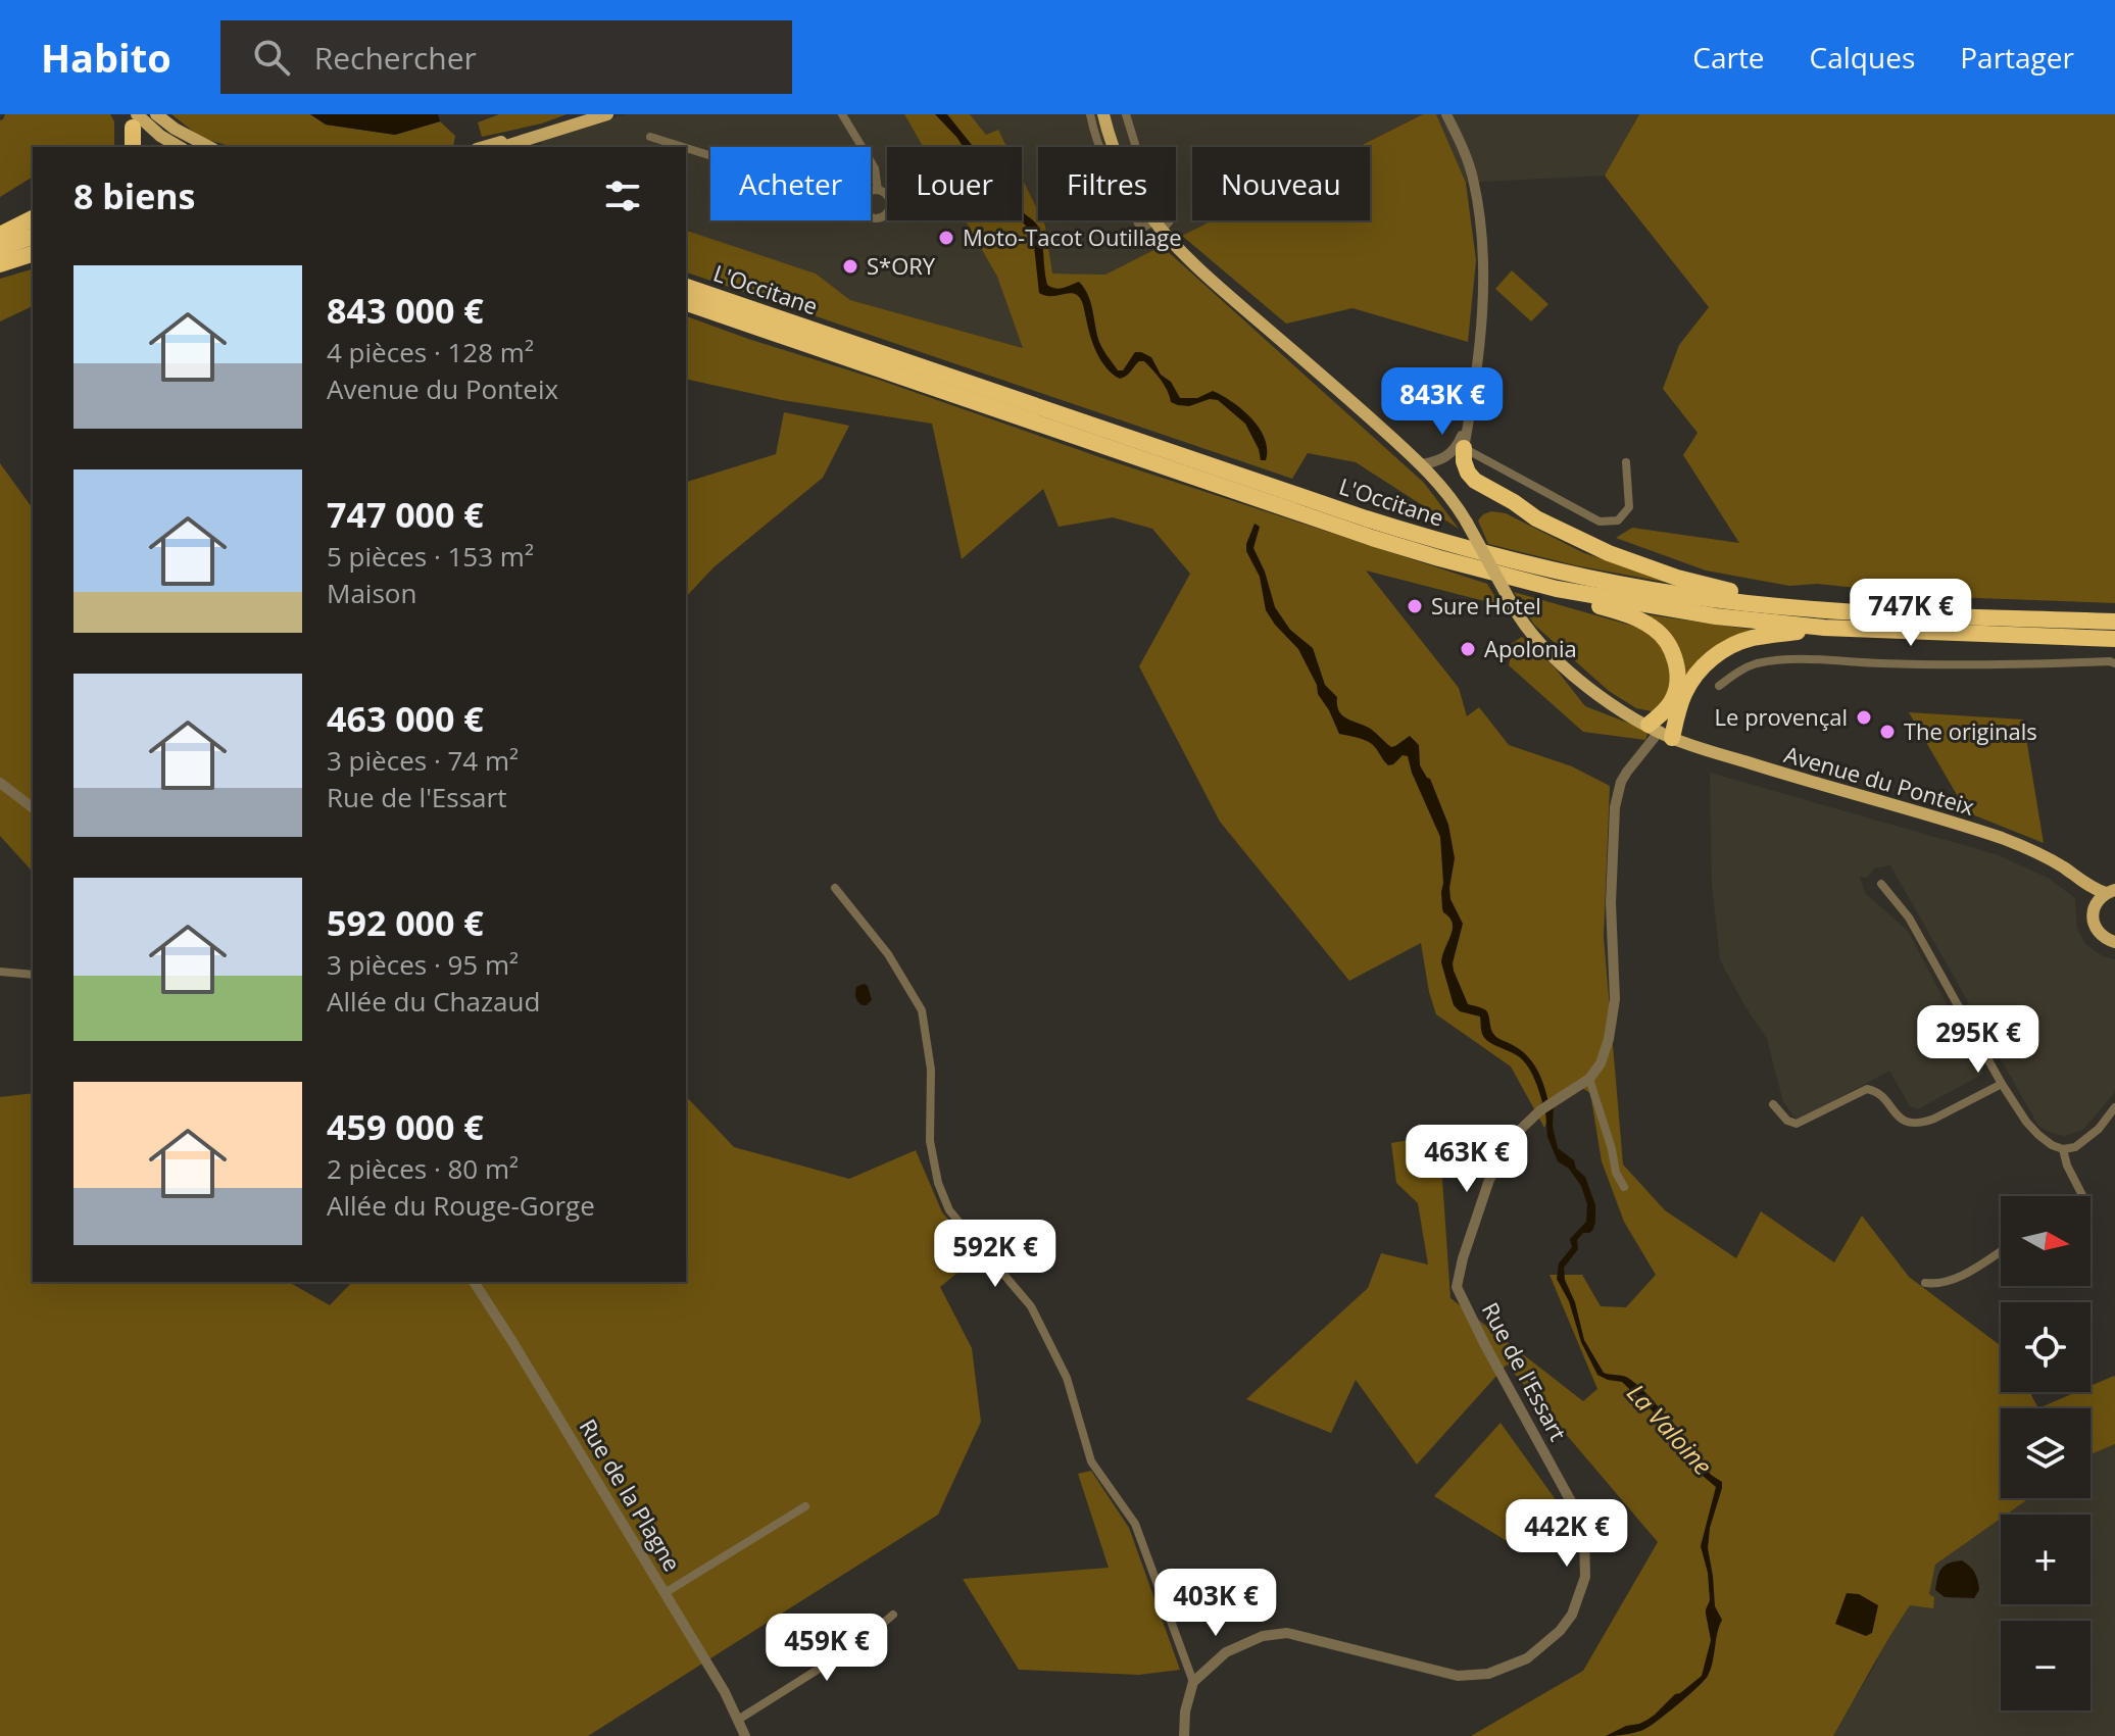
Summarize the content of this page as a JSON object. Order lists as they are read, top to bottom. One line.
{"streets":{"highway":["L'Occitane"],"main road":["Avenue du Ponteix"],"street":["Rue de l'Essart","Rue de la Plagne"]},"crossings":[["Avenue du Ponteix","Rue de l'Essart"]],"water":["La Valoine"],"places":["Moto-Tacot Outillage","S*ORY","Sure Hotel","Apolonia","Le provençal","The originals"],"north":"right","page":{"header":"Habito","search":"Rechercher","nav":["Carte","Calques","Partager"],"chip":["Acheter","Louer","Filtres","Nouveau"],"heading":"8 biens","list":[{"name":"843 000 €","note":"4 pièces · 128 m² · Avenue du Ponteix"},{"name":"747 000 €","note":"5 pièces · 153 m² · Maison"},{"name":"463 000 €","note":"3 pièces · 74 m² · Rue de l'Essart"},{"name":"592 000 €","note":"3 pièces · 95 m² · Allée du Chazaud"},{"name":"459 000 €","note":"2 pièces · 80 m² · Allée du Rouge-Gorge"}],"price":["843K €","747K €","295K €","463K €","592K €","442K €","403K €","459K €"],"map_buttons":["+","−"]}}
